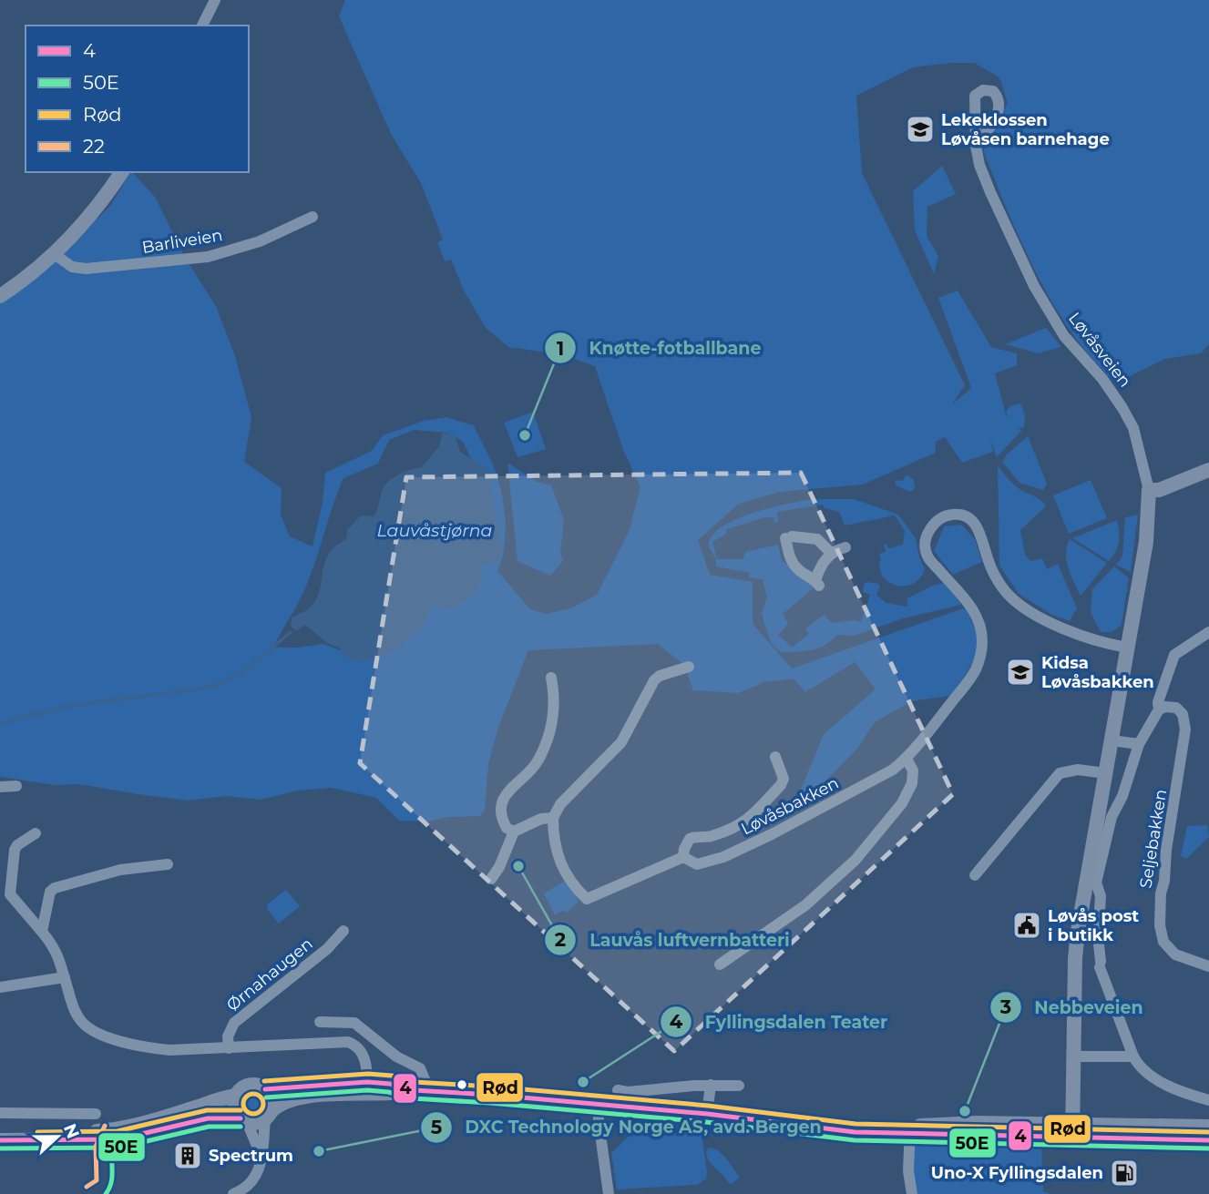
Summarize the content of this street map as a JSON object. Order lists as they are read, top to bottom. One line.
{"streets":{"main road":["Løvåsveien"],"street":["Barliveien","Løvåsbakken","Seljebakken","Ørnahaugen"]},"crossings":[["Løvåsveien","Løvåsbakken"]],"water":["Lauvåstjørna"],"places":{"school or university":["Lekeklossen Løvåsen barnehage","Kidsa Løvåsbakken"],"other":["Knøtte-fotballbane","Lauvås luftvernbatteri","Fyllingsdalen Teater","Nebbeveien","DXC Technology Norge AS, avd. Bergen"],"public building":["Løvås post i butikk"],"building":["Spectrum"],"fuel station":["Uno-X Fyllingsdalen"]},"lines":["transit line Rød","transit line 4","transit line 50E","transit line 22"],"legend":["4","50E","Rød","22"],"north":"right"}
